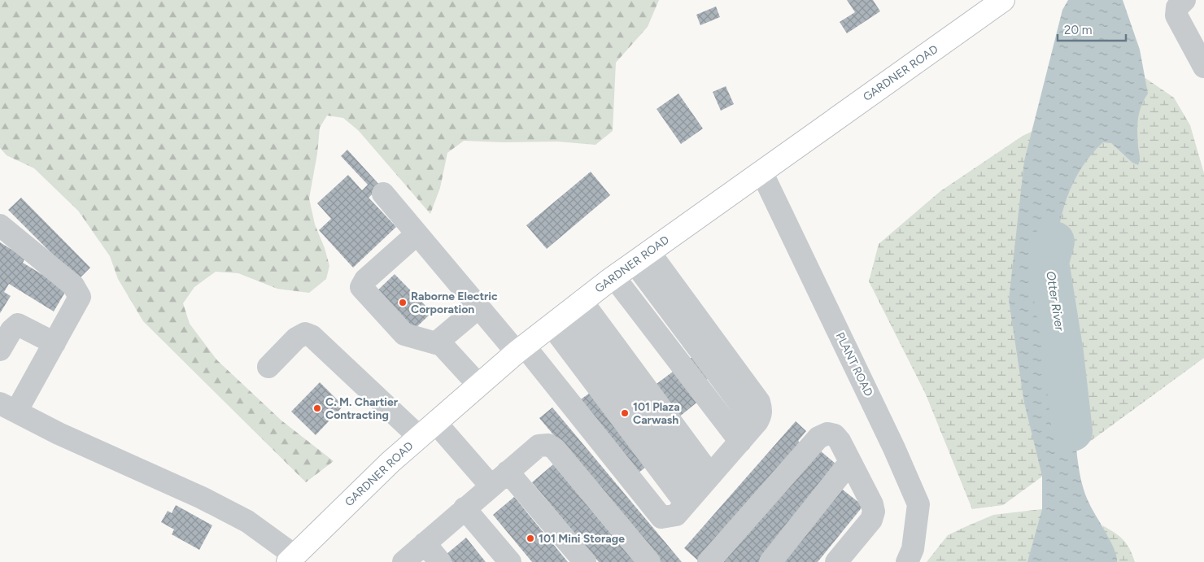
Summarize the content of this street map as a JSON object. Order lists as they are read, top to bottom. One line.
{"streets":{"main road":["GARDNER ROAD"],"lane":["PLANT ROAD"]},"crossings":[["GARDNER ROAD","PLANT ROAD"]],"water":["Otter River"],"places":["Raborne Electric Corporation","C. M. Chartier Contracting","101 Plaza Carwash","101 Mini Storage"],"scale_bar":"20 m"}
